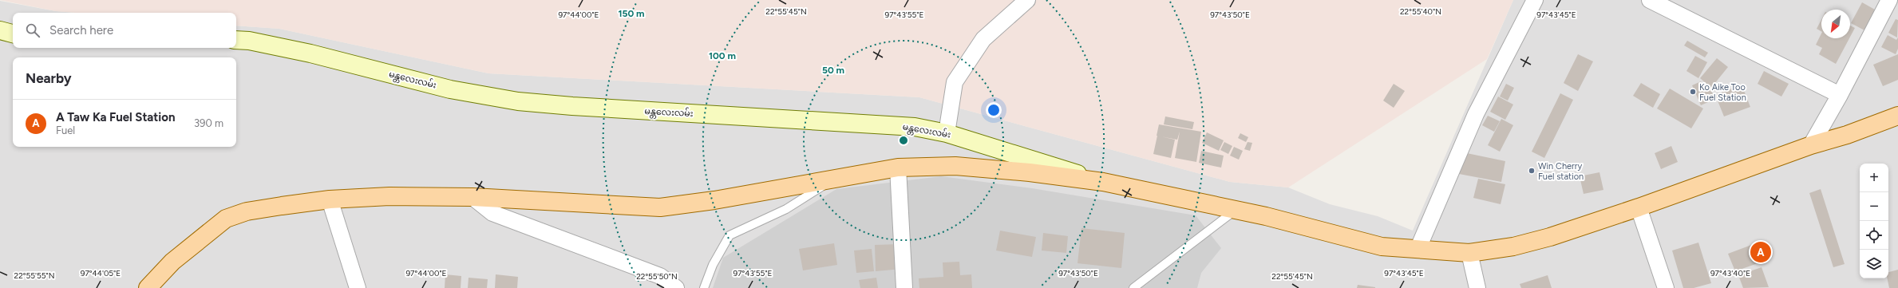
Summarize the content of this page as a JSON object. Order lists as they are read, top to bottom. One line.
{"streets":{"main road":["မန္တလေးလမ်း"]},"places":["Ko Aike Too Fuel Station","Win Cherry Fuel station"],"north":"bottom left","page":{"search":"Search here","heading":"Nearby","list":[{"mark":"A","name":"A Taw Ka Fuel Station","note":"Fuel","value":"390 m"}],"map_buttons":["+","−"],"pins":"A"},"coordinates":["22°55'45\"N","22°55'40\"N","97°44'00\"E","97°43'55\"E","97°43'50\"E","97°43'45\"E","97°44'05\"E","97°43'40\"E","22°55'55\"N","22°55'50\"N"],"rings":["150 m","100 m","50 m"]}
